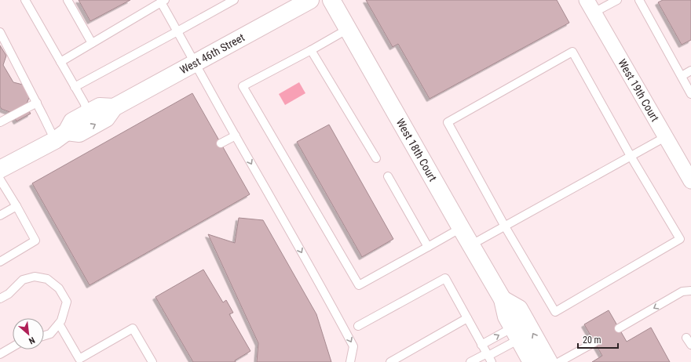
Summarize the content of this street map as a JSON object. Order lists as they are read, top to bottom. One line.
{"streets":{"street":["West 46th Street","West 19th Court","West 18th Court"]},"scale_bar":"20 m","north":"bottom right"}
